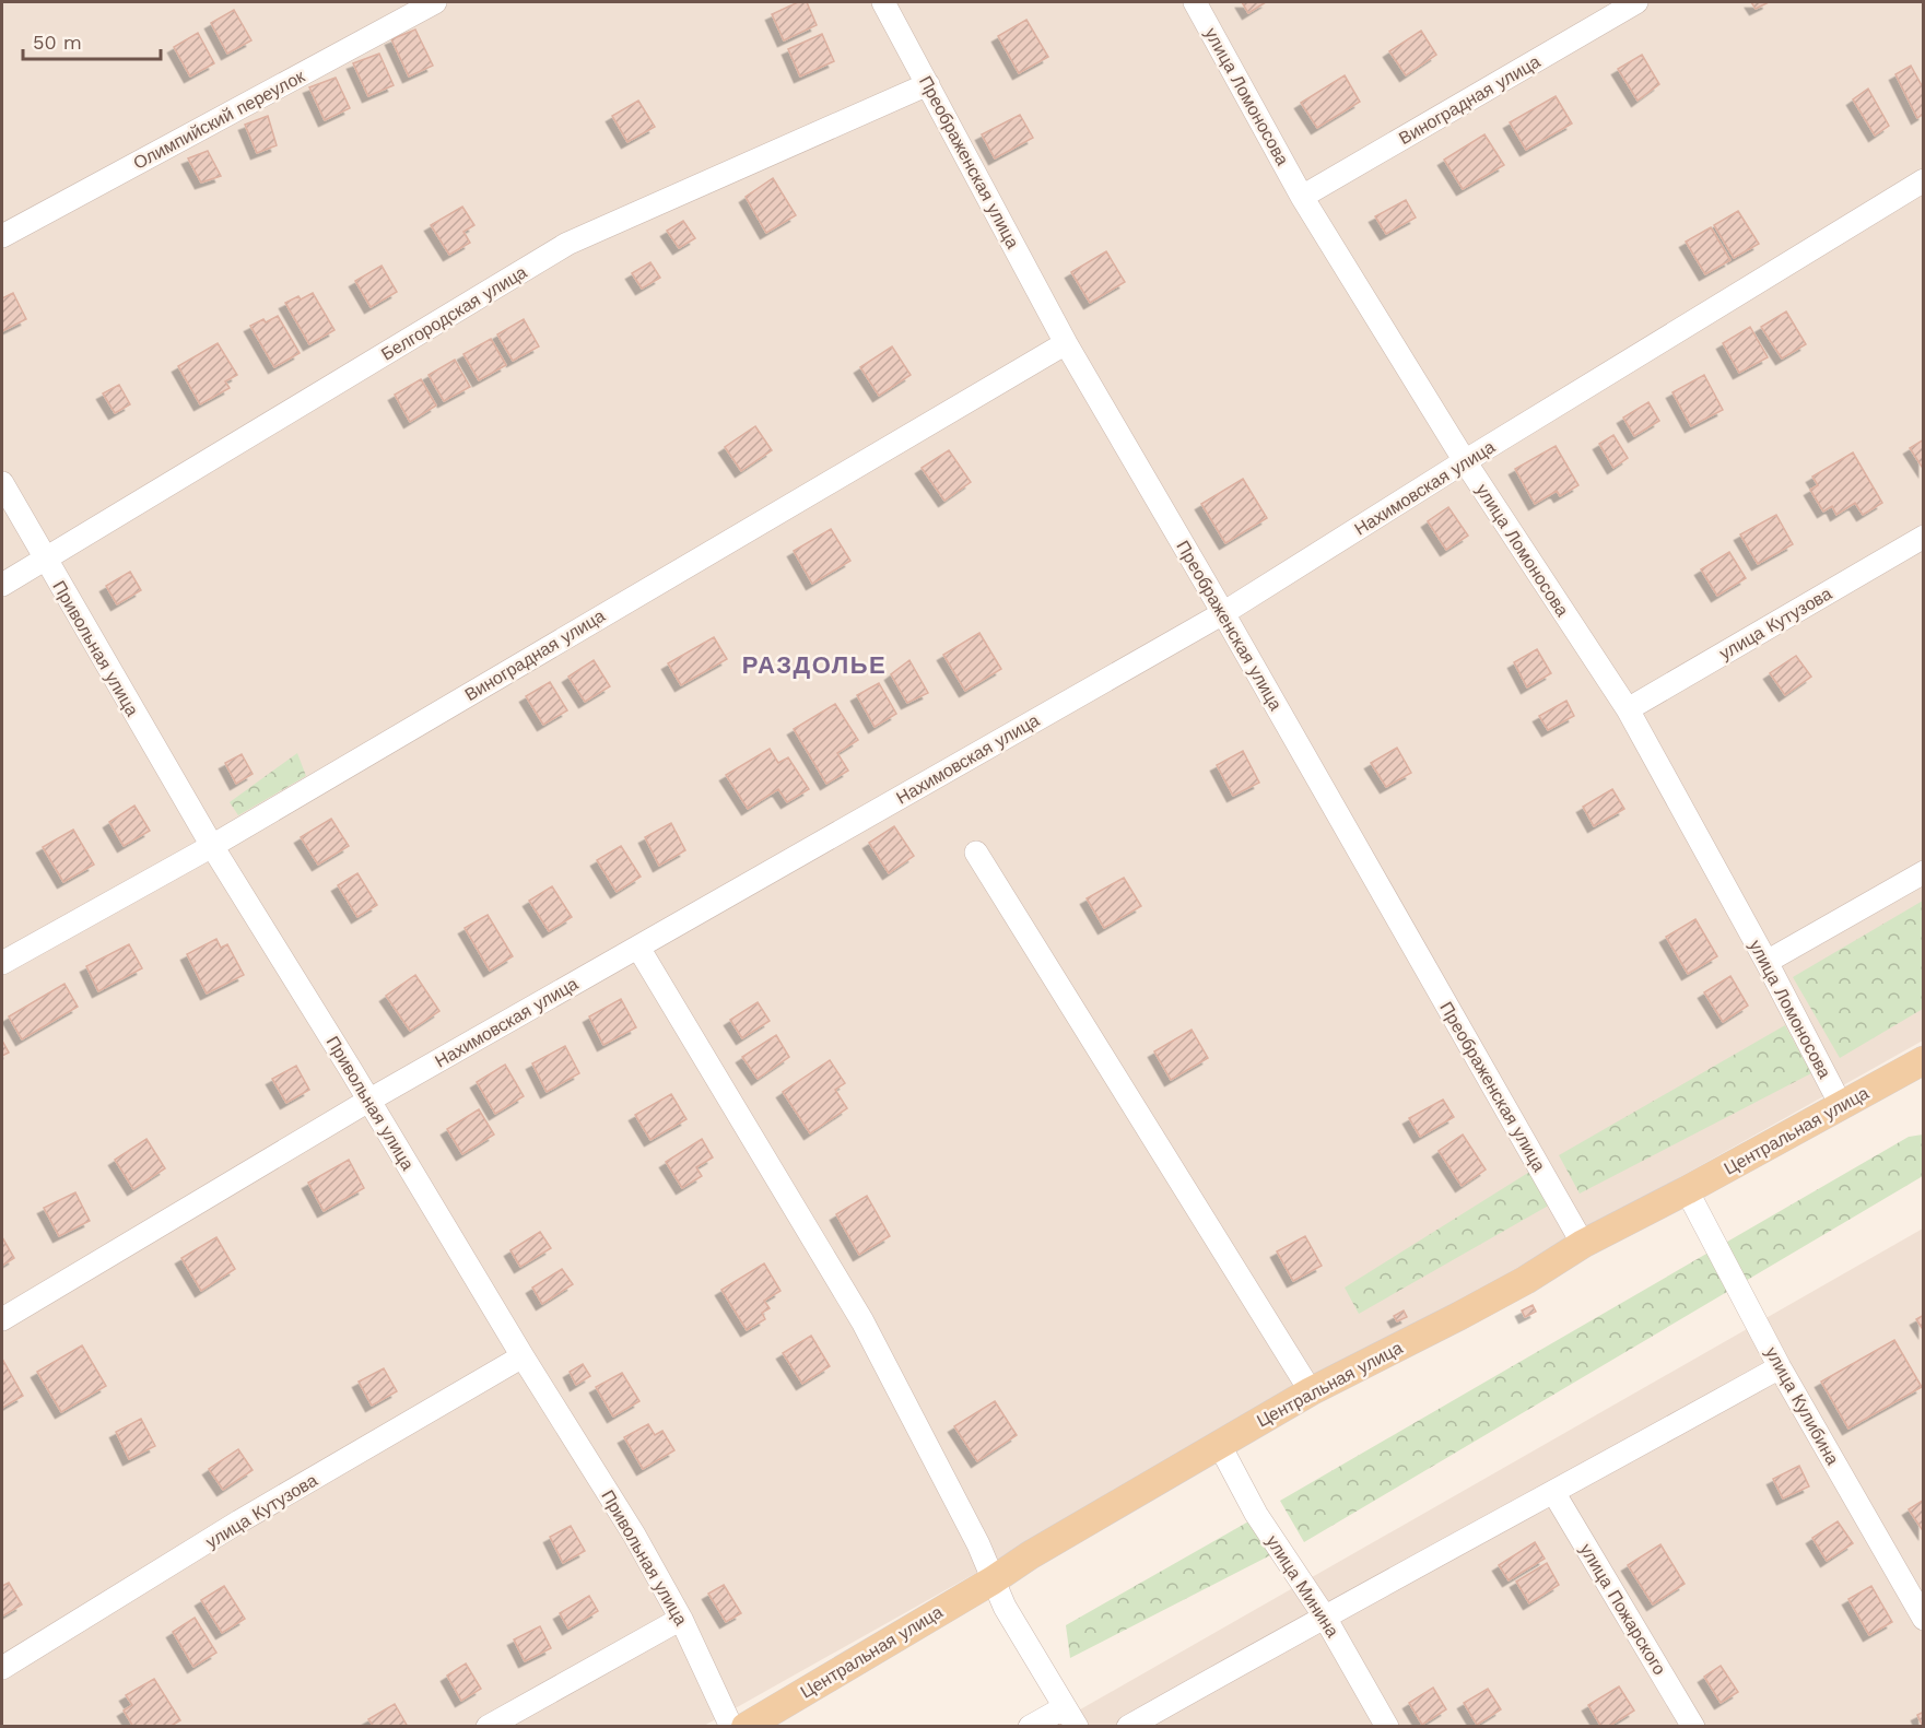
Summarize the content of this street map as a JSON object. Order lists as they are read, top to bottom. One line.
{"streets":{"main road":["Центральная улица"],"street":["улица Ломоносова","Виноградная улица","Олимпийский переулок","Преображенская улица","Белгородская улица","Нахимовская улица","улица Кутузова","Привольная улица","улица Кулибина","улица Минина","улица Пожарского"]},"crossings":[["улица Ломоносова","Виноградная улица"],["улица Ломоносова","Нахимовская улица"],["улица Ломоносова","улица Кутузова"],["улица Ломоносова","Центральная улица"],["Виноградная улица","Преображенская улица"],["Виноградная улица","Привольная улица"],["Преображенская улица","Белгородская улица"],["Преображенская улица","Нахимовская улица"],["Преображенская улица","Центральная улица"],["Белгородская улица","Привольная улица"],["Нахимовская улица","Привольная улица"],["улица Кутузова","Привольная улица"],["Центральная улица","улица Кулибина"],["Центральная улица","улица Минина"]],"districts":["РАЗДОЛЬЕ"],"scale_bar":"50 m"}
